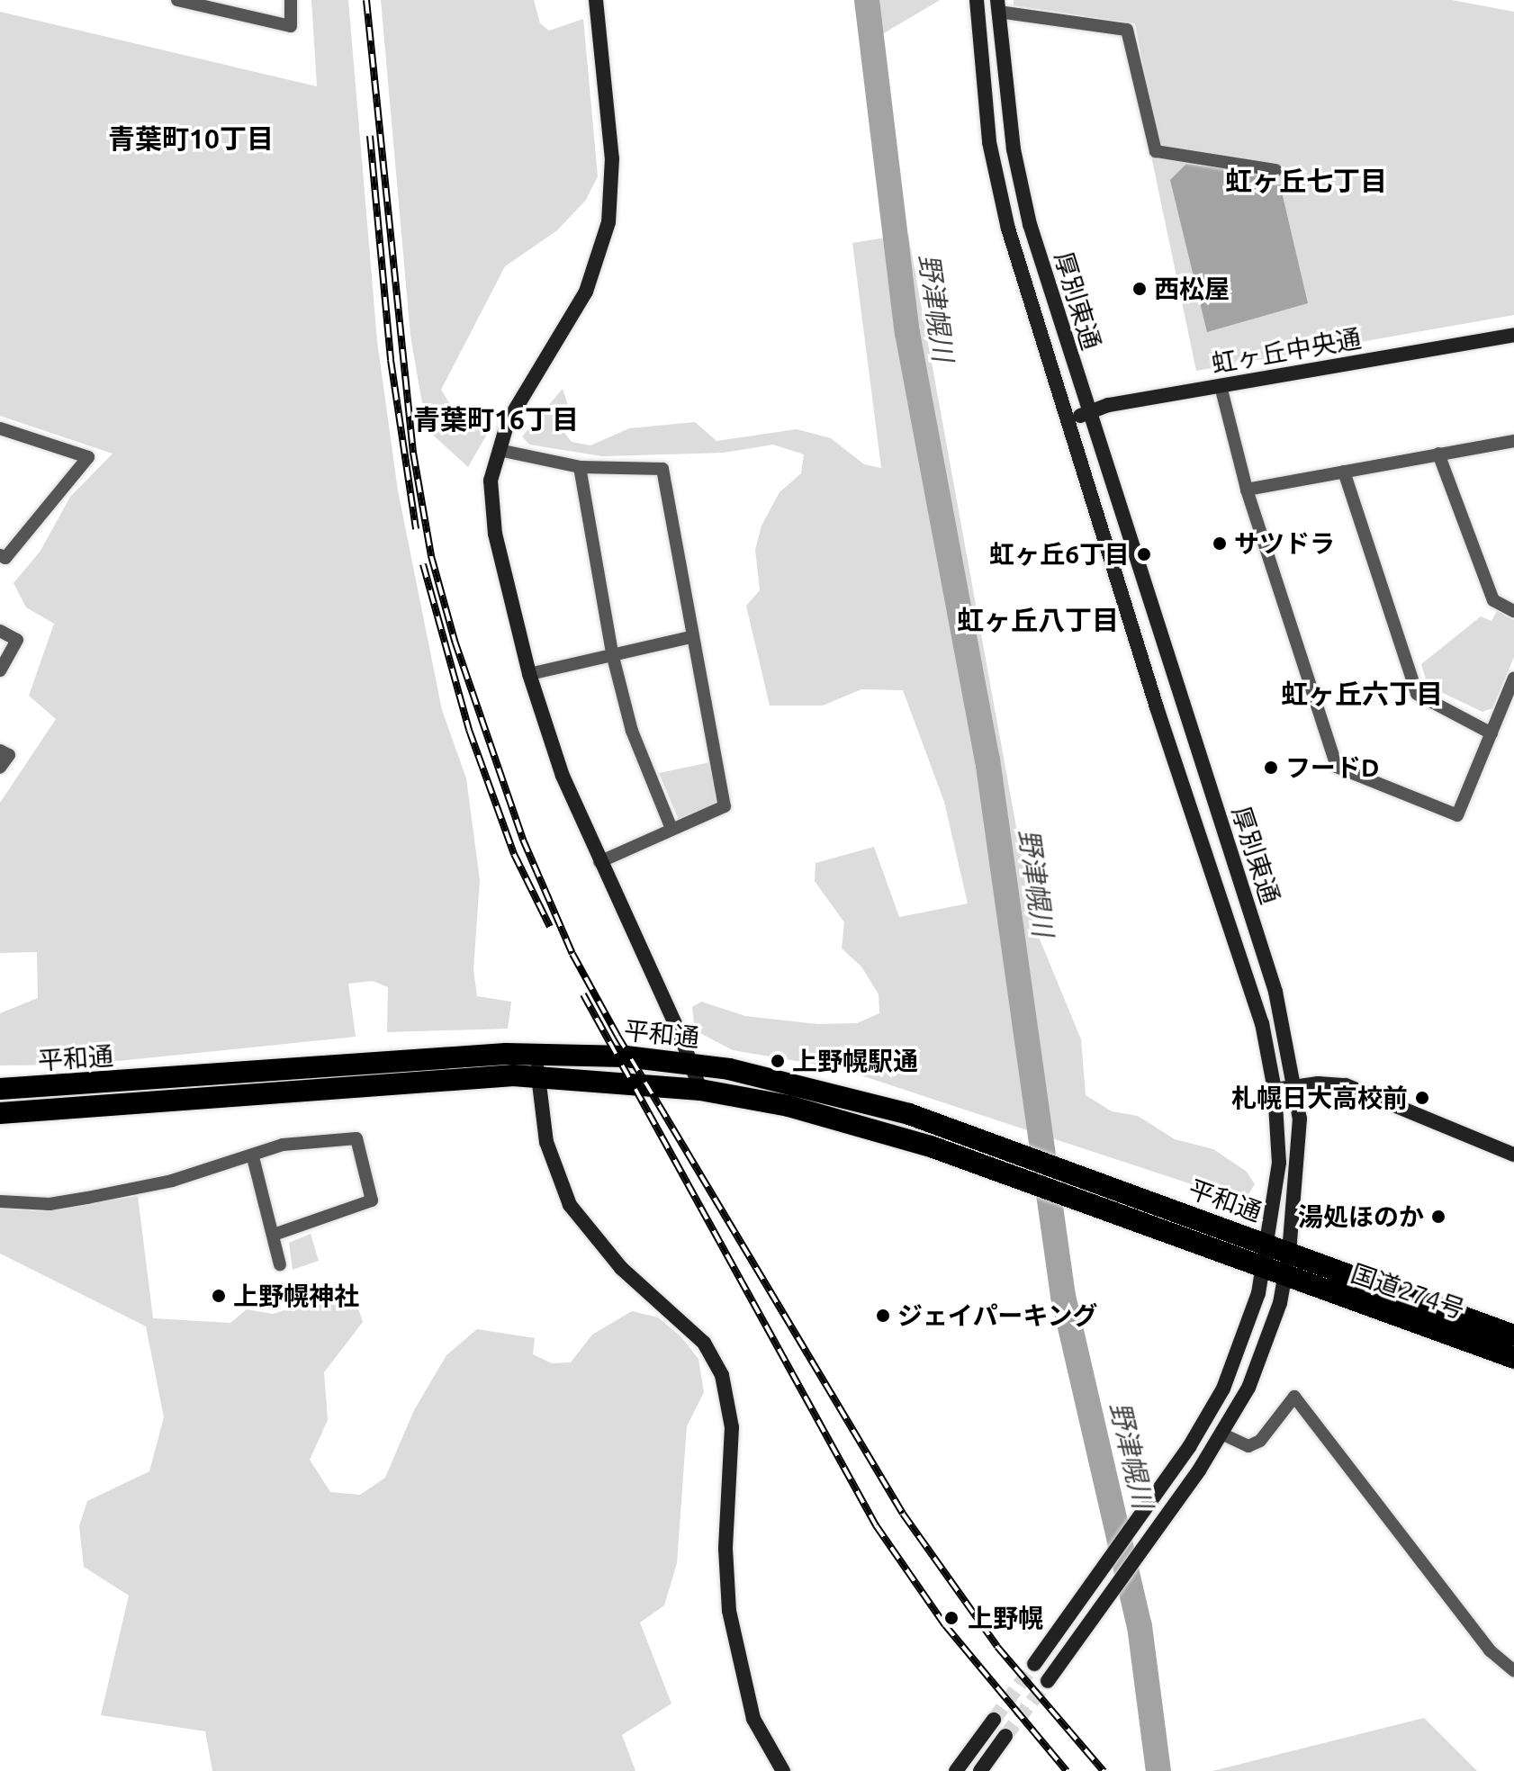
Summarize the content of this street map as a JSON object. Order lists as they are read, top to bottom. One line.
{"streets":{"highway":["平和通","国道274号"],"street":["厚別東通","虹ヶ丘中央通"]},"crossings":[["厚別東通","虹ヶ丘中央通"],["厚別東通","平和通"],["厚別東通","国道274号"],["平和通","国道274号"]],"districts":["青葉町10丁目","虹ヶ丘七丁目","青葉町16丁目","虹ヶ丘八丁目","虹ヶ丘六丁目"],"water":["野津幌川"],"places":["西松屋","サツドラ","虹ヶ丘6丁目","フードD","上野幌駅通","札幌日大高校前","湯処ほのか","上野幌神社","ジェイパーキング","上野幌"]}
